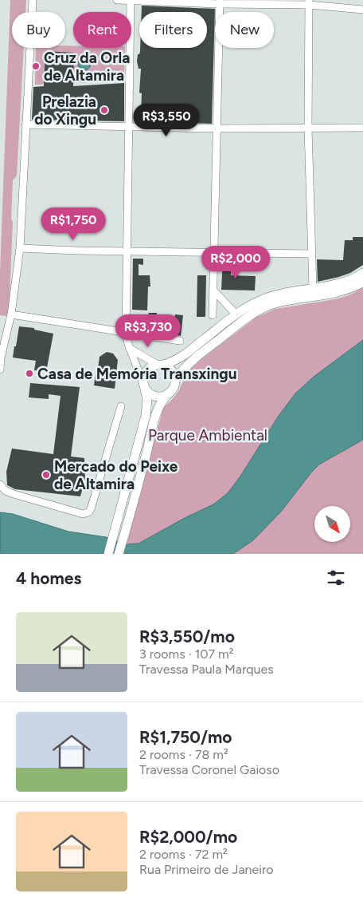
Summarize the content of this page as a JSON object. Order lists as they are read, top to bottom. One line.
{"parks":["Parque Ambiental"],"places":["Cruz da Orla de Altamira","Prelazia do Xingu","Casa de Memória Transxingu","Mercado do Peixe de Altamira"],"north":"bottom right","page":{"chip":["Buy","Rent","Filters","New"],"price":["R$3,550","R$1,750","R$2,000","R$3,730"],"heading":"4 homes","list":[{"name":"R$3,550/mo","note":"3 rooms · 107 m² · Travessa Paula Marques"},{"name":"R$1,750/mo","note":"2 rooms · 78 m² · Travessa Coronel Gaioso"},{"name":"R$2,000/mo","note":"2 rooms · 72 m² · Rua Primeiro de Janeiro"}]}}
